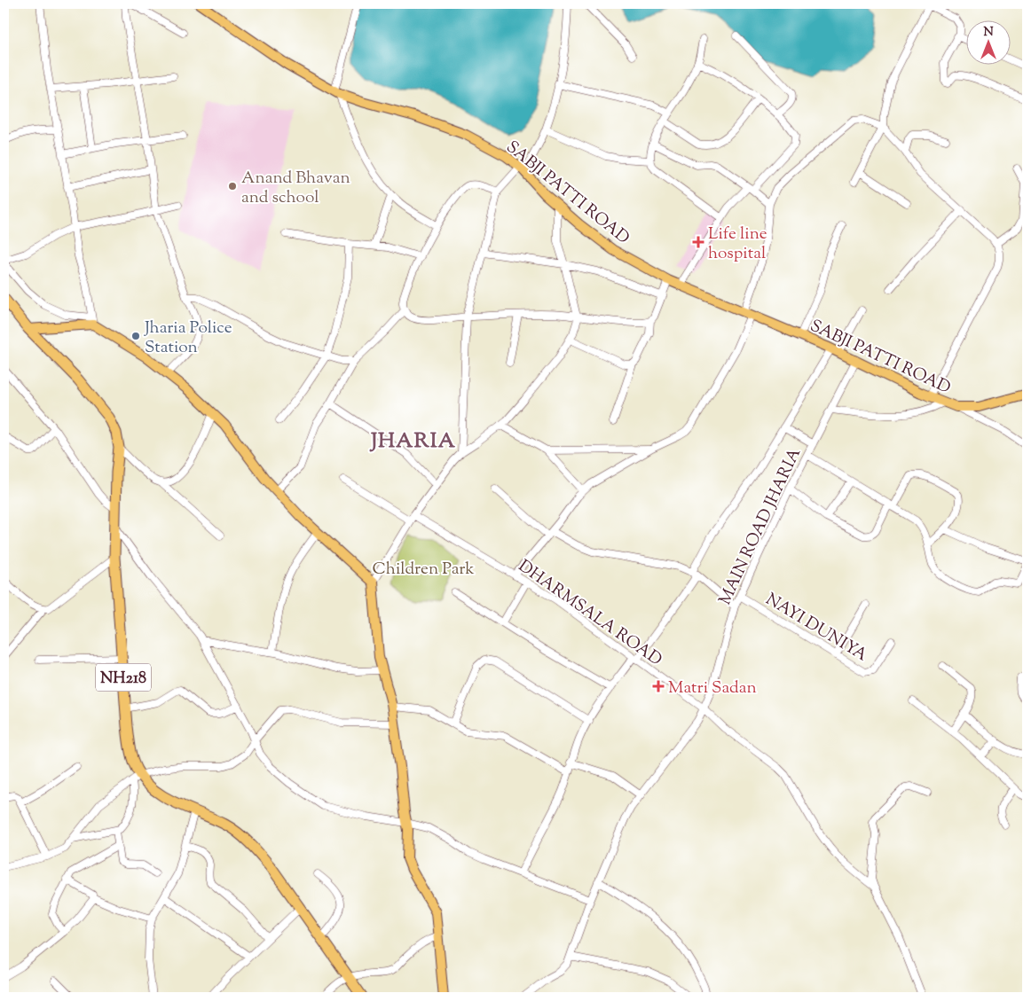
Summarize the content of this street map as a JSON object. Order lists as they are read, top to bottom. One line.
{"streets":{"highway":["NH218"],"main road":["SABJI PATTI ROAD"],"street":["MAIN ROAD JHARIA","DHARMSALA ROAD","NAYI DUNIYA"]},"crossings":[["SABJI PATTI ROAD","MAIN ROAD JHARIA"],["MAIN ROAD JHARIA","DHARMSALA ROAD"],["MAIN ROAD JHARIA","NAYI DUNIYA"]],"districts":["JHARIA"],"parks":["Children Park"],"places":{"other":["Anand Bhavan and school","Jharia Police Station"],"health":["Life line hospital","Matri Sadan"]},"north":"top"}
